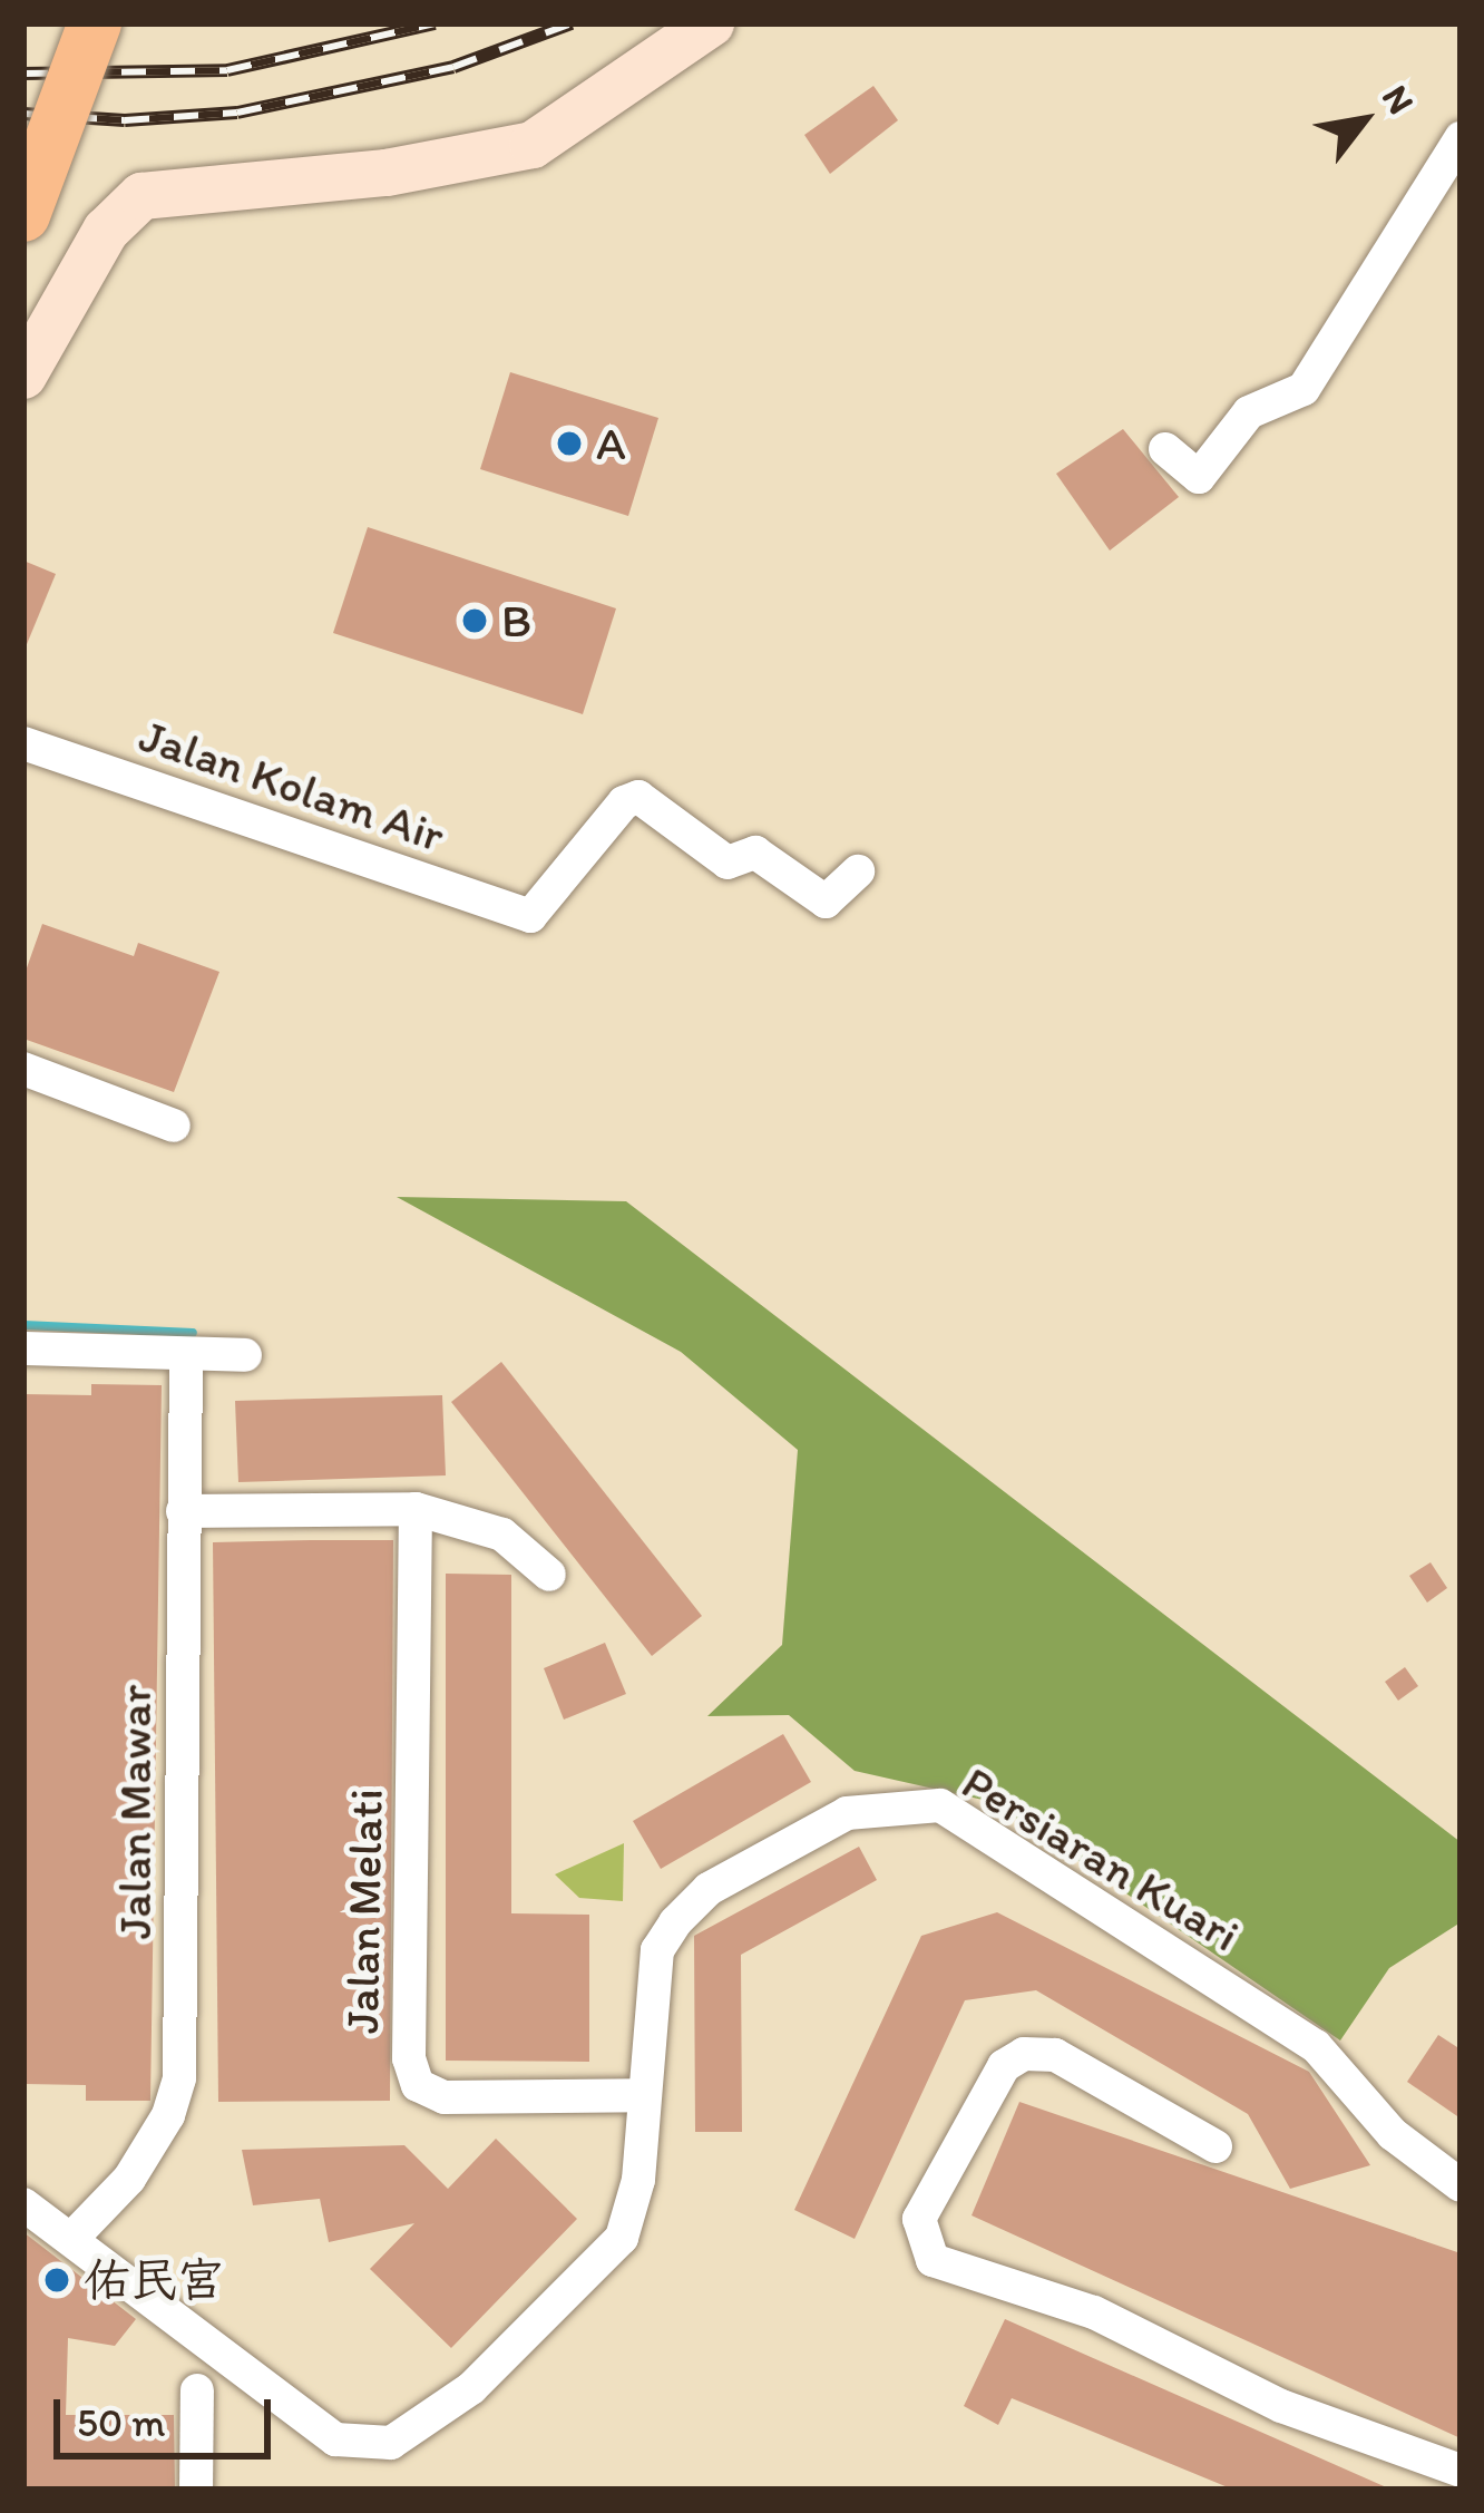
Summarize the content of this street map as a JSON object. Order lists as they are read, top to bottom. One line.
{"streets":{"street":["Jalan Kolam Air","Jalan Mawar","Persiaran Kuari","Jalan Melati"]},"crossings":[["Jalan Mawar","Persiaran Kuari"],["Persiaran Kuari","Jalan Melati"]],"places":["A","B","佑民宫"],"scale_bar":"50 m","north":"top right"}
